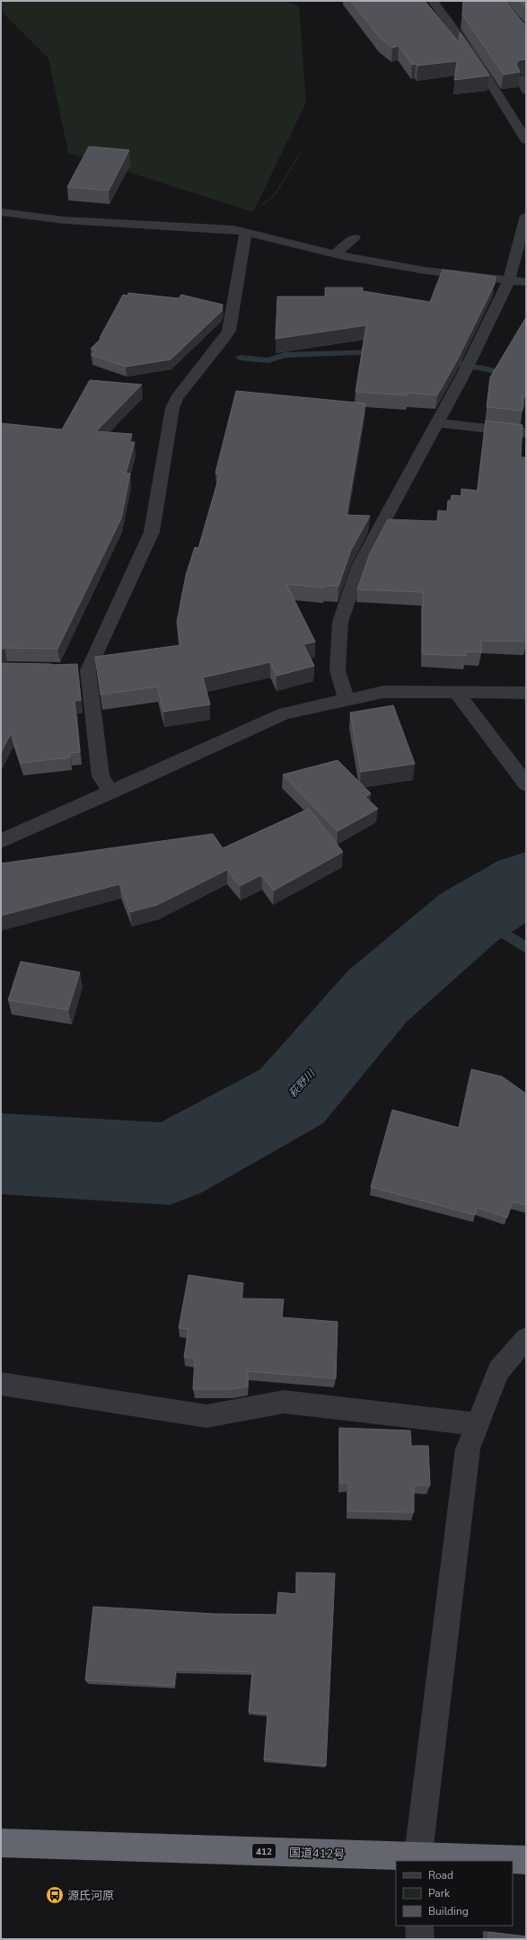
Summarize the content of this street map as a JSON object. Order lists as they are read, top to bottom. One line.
{"streets":{"highway":["412","国道412号"]},"water":["萩野川"],"places":{"bus stop":["源氏河原"]},"legend":["Road","Park","Building"]}
